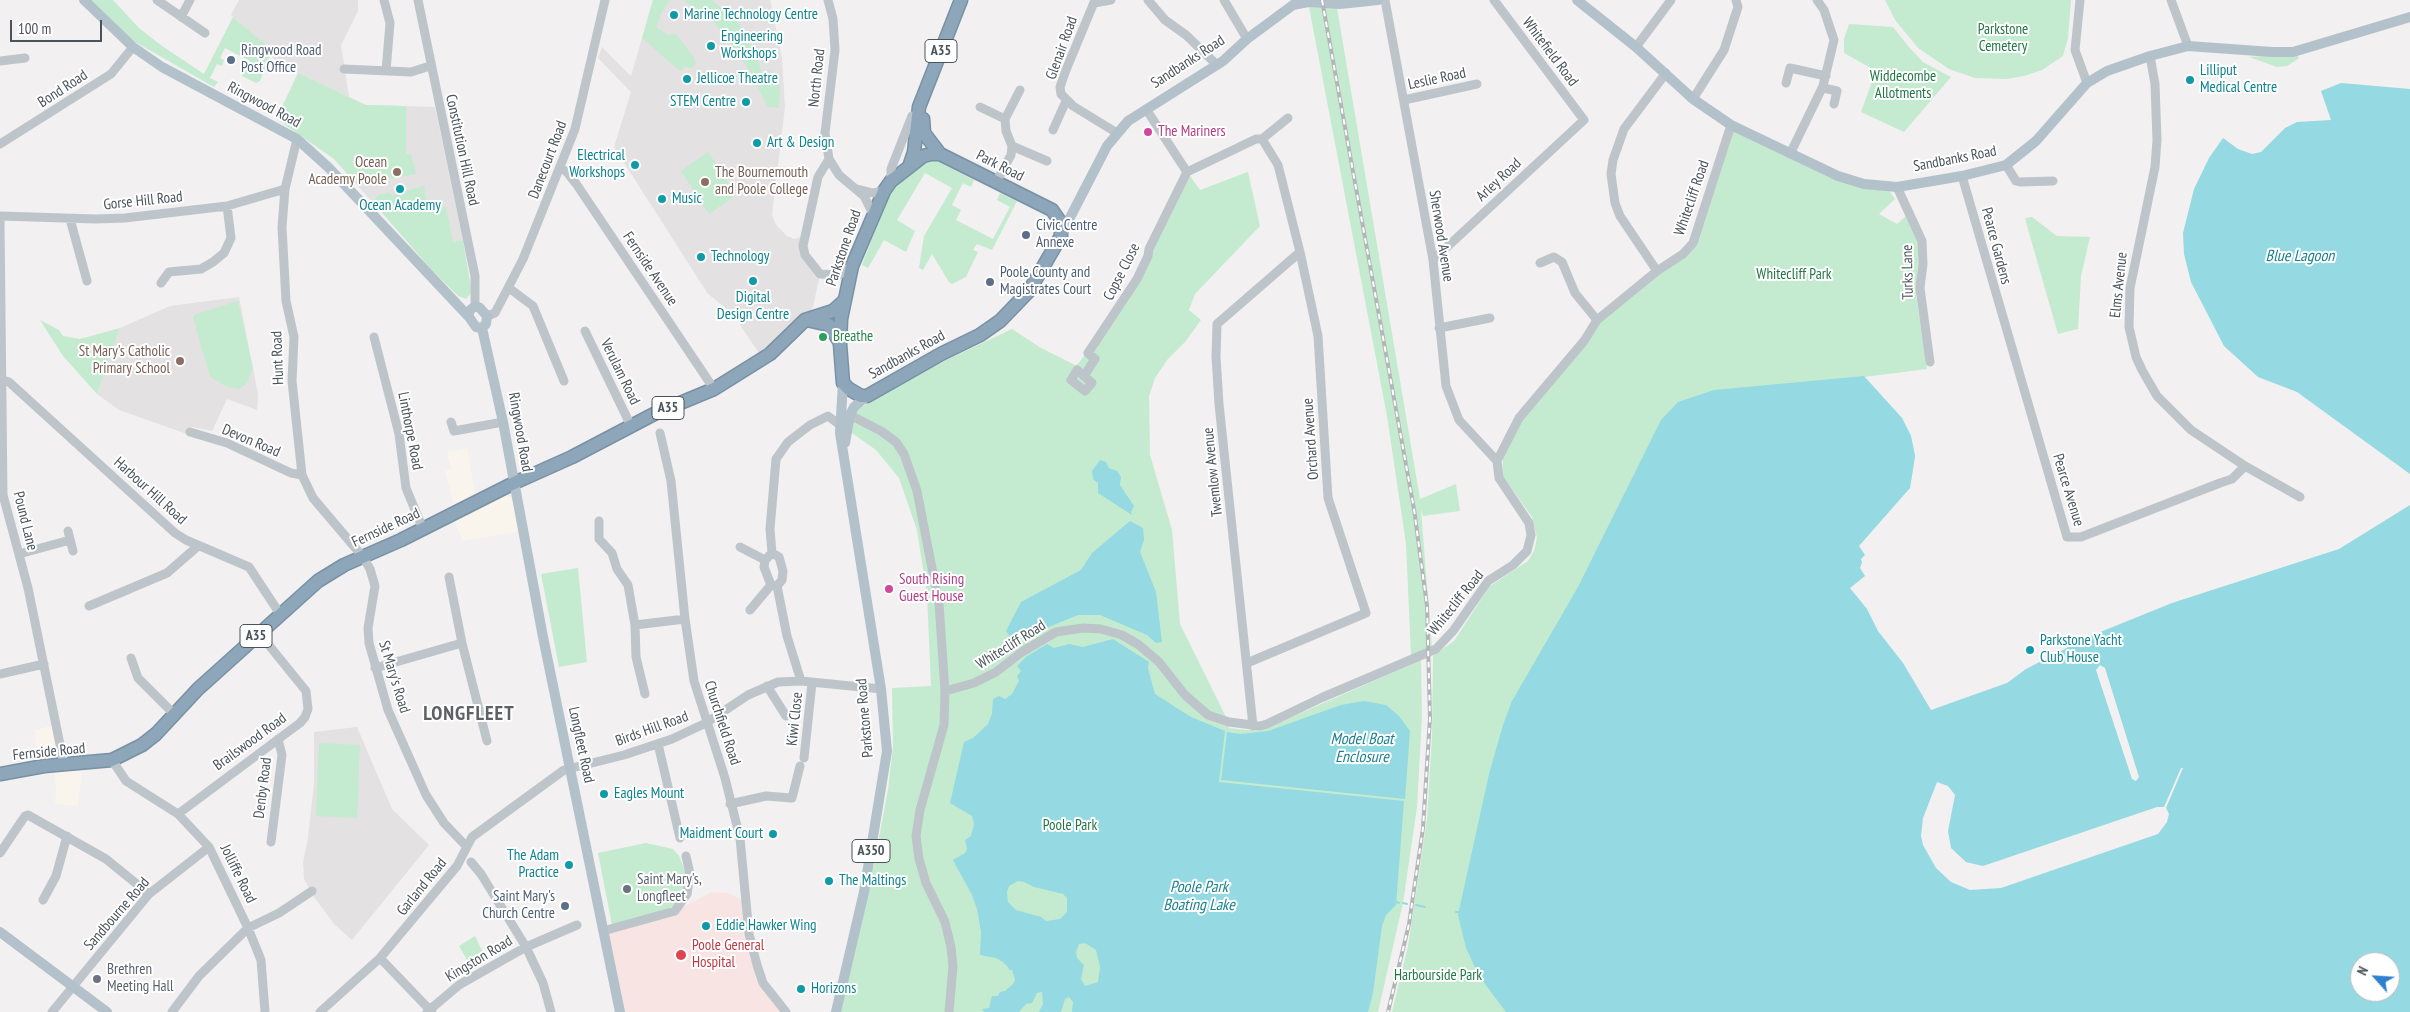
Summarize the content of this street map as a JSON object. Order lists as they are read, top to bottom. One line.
{"streets":{"highway":["A35","Sandbanks Road","Park Road","Parkstone Road","Fernside Road"],"main road":["Ringwood Road","Longfleet Road","A350"],"street":["Glenair Road","Whitefield Road","North Road","Leslie Road","Bond Road","Constitution Hill Road","Danecourt Road","Arley Road","Whitecliff Road","Gorse Hill Road","Sherwood Avenue","Pearce Gardens","Fernside Avenue","Copse Close","Turks Lane","Elms Avenue","Hunt Road","Verulam Road","Linthorpe Road","Orchard Avenue","Devon Road","Twemlow Avenue","Pearce Avenue","Harbour Hill Road","Pound Lane","St Mary's Road","Kiwi Close","Churchfield Road","Birds Hill Road","Brailswood Road","Denby Road","Jolliffe Road","Garland Road","Sandbourne Road","Kingston Road"]},"crossings":[["Glenair Road","Sandbanks Road"],["A35","Park Road"],["A35","Parkstone Road"],["Whitefield Road","Arley Road"],["Sandbanks Road","Whitecliff Road"],["Sandbanks Road","Pearce Gardens"],["Sandbanks Road","Turks Lane"],["Sandbanks Road","Elms Avenue"],["North Road","Parkstone Road"],["Leslie Road","Sherwood Avenue"],["Bond Road","Ringwood Road"],["Ringwood Road","Constitution Hill Road"],["Ringwood Road","Danecourt Road"],["Ringwood Road","Hunt Road"],["Ringwood Road","Fernside Road"],["Ringwood Road","Longfleet Road"],["Constitution Hill Road","Danecourt Road"],["Danecourt Road","Fernside Avenue"],["Arley Road","Sherwood Avenue"],["Whitecliff Road","Sherwood Avenue"],["Whitecliff Road","Twemlow Avenue"],["Gorse Hill Road","Hunt Road"],["Pearce Gardens","Pearce Avenue"],["Parkstone Road","Fernside Road"],["Parkstone Road","Birds Hill Road"],["Fernside Avenue","Fernside Road"],["Elms Avenue","Pearce Avenue"],["Hunt Road","Devon Road"],["Hunt Road","Fernside Road"],["Hunt Road","St Mary's Road"],["Verulam Road","Fernside Road"],["Linthorpe Road","Fernside Road"],["Orchard Avenue","Twemlow Avenue"],["Harbour Hill Road","Pound Lane"],["Harbour Hill Road","Fernside Road"],["Pound Lane","Fernside Road"],["Fernside Road","St Mary's Road"],["Fernside Road","Brailswood Road"],["Fernside Road","Longfleet Road"],["Fernside Road","Jolliffe Road"],["St Mary's Road","Garland Road"],["Kiwi Close","Churchfield Road"],["Kiwi Close","Birds Hill Road"],["Churchfield Road","Birds Hill Road"],["Birds Hill Road","Longfleet Road"],["Birds Hill Road","Garland Road"],["Brailswood Road","Denby Road"],["Brailswood Road","Jolliffe Road"],["Longfleet Road","Garland Road"],["Jolliffe Road","Sandbourne Road"]],"districts":["LONGFLEET"],"water":["Blue Lagoon","Model Boat Enclosure","Poole Park Boating Lake"],"parks":["Parkstone Cemetery","Widdecombe Allotments","Whitecliff Park","Poole Park","Harbourside Park"],"places":["Marine Technology Centre","Engineering Workshops","Ringwood Road Post Office","Jellicoe Theatre","Lilliput Medical Centre","STEM Centre","The Mariners","Art & Design","Electrical Workshops","Ocean Academy Poole","The Bournemouth and Poole College","Ocean Academy","Music","Civic Centre Annexe","Technology","Digital Design Centre","Poole County and Magistrates Court","Breathe","St Mary's Catholic Primary School","South Rising Guest House","Parkstone Yacht Club House","Eagles Mount","Maidment Court","The Adam Practice","The Maltings","Saint Mary's, Longfleet","Saint Mary's Church Centre","Eddie Hawker Wing","Poole General Hospital","Brethren Meeting Hall","Horizons"],"scale_bar":"100 m","north":"top left"}
